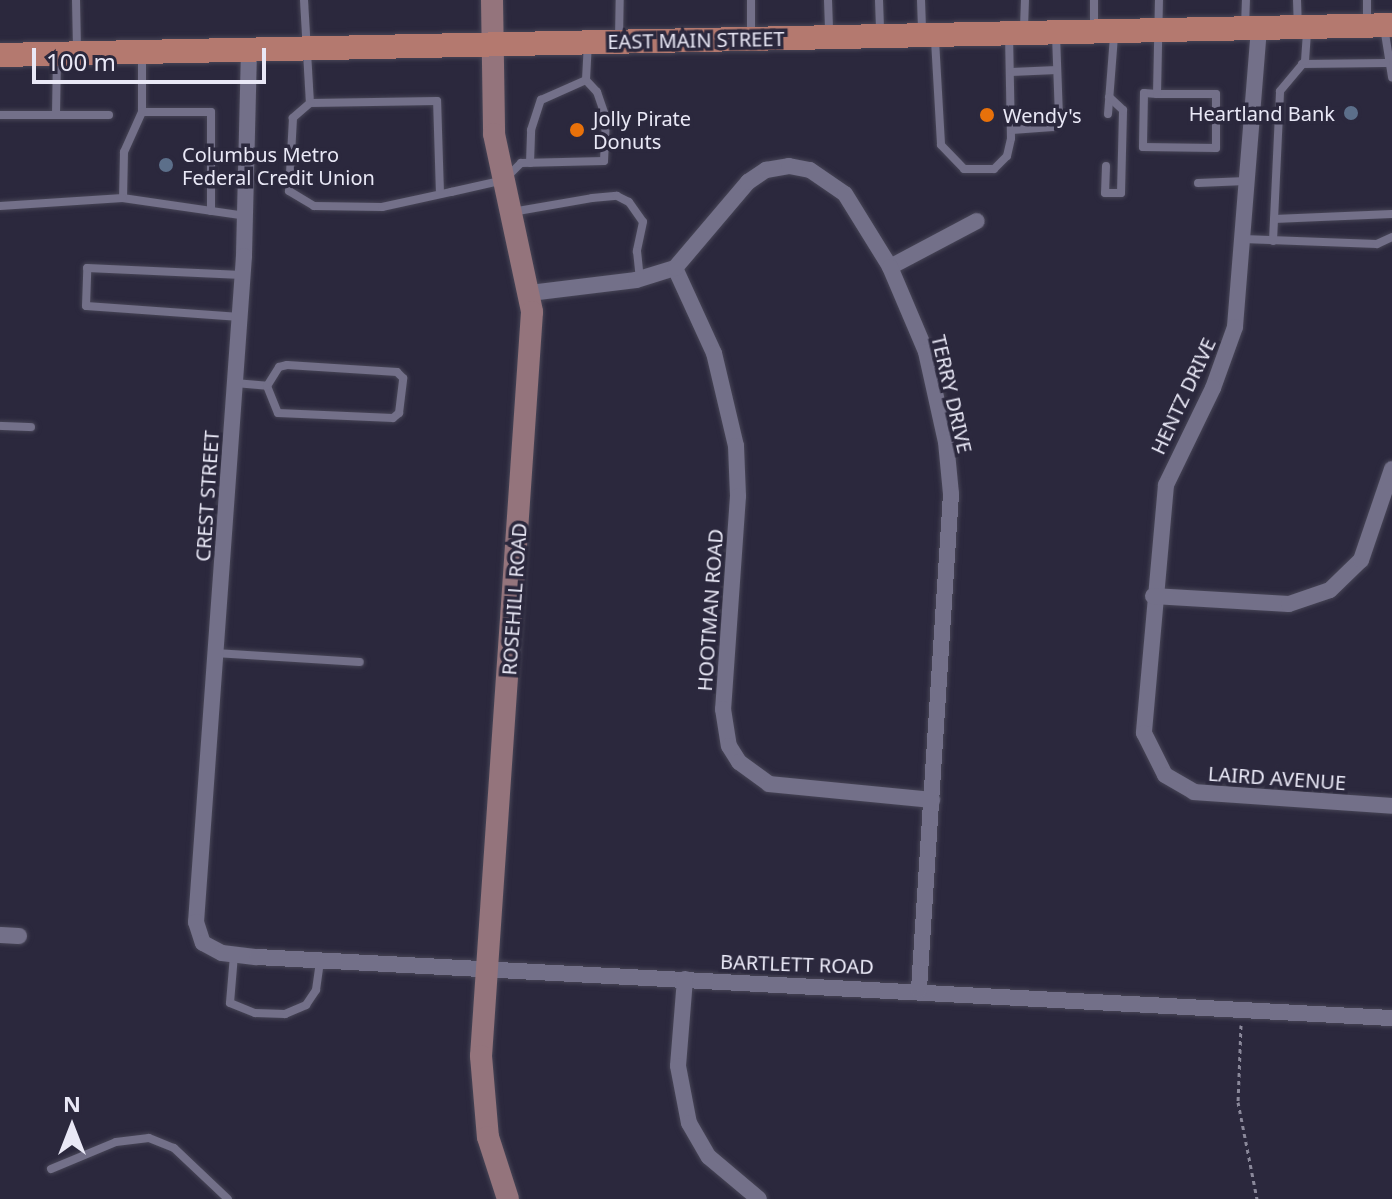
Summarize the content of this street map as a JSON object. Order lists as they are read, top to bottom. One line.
{"streets":{"main road":["EAST MAIN STREET"],"street":["TERRY DRIVE","HENTZ DRIVE","CREST STREET","ROSEHILL ROAD","HOOTMAN ROAD","LAIRD AVENUE","BARTLETT ROAD"]},"crossings":[["EAST MAIN STREET","HENTZ DRIVE"],["EAST MAIN STREET","CREST STREET"],["EAST MAIN STREET","ROSEHILL ROAD"],["TERRY DRIVE","HOOTMAN ROAD"],["TERRY DRIVE","BARTLETT ROAD"],["HENTZ DRIVE","LAIRD AVENUE"],["CREST STREET","BARTLETT ROAD"],["ROSEHILL ROAD","BARTLETT ROAD"]],"places":["Heartland Bank","Wendy's","Jolly Pirate Donuts","Columbus Metro Federal Credit Union"],"scale_bar":"100 m","north":"top"}
